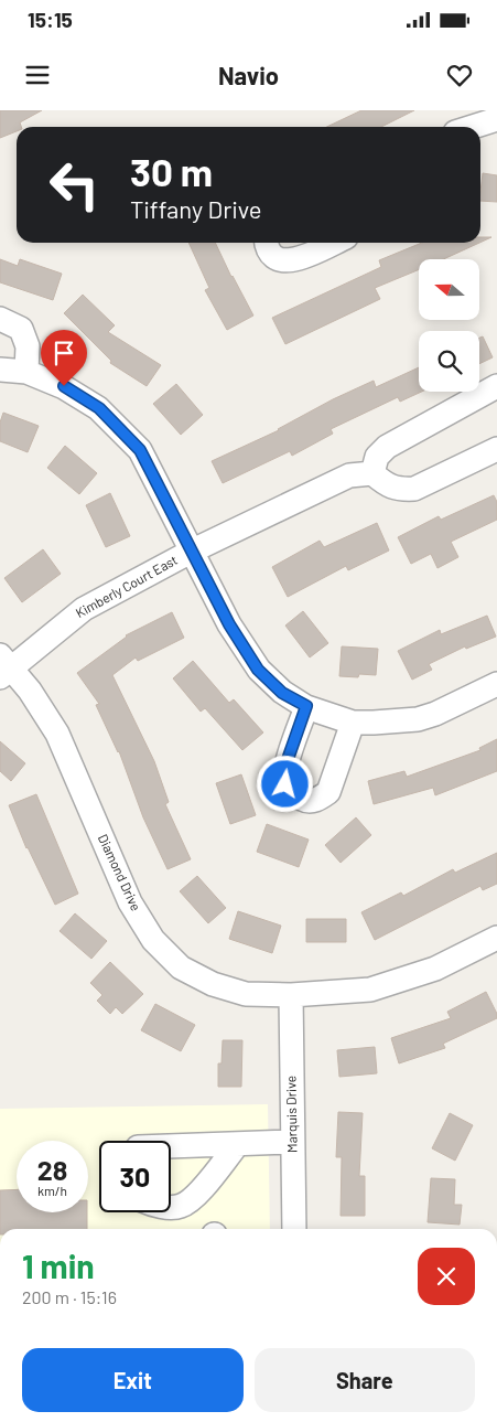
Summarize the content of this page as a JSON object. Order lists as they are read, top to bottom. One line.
{"streets":{"street":["Kimberly Court East","Diamond Drive","Marquis Drive"]},"crossings":[["Kimberly Court East","Diamond Drive"],["Diamond Drive","Marquis Drive"]],"north":"left","page":{"status":"15:15","header":"Navio","turn":["30 m","Tiffany Drive"],"speed":"28 km/h","limit":"30","heading":["1 min","200 m · 15:16"],"buttons":["Exit","Share"]}}
